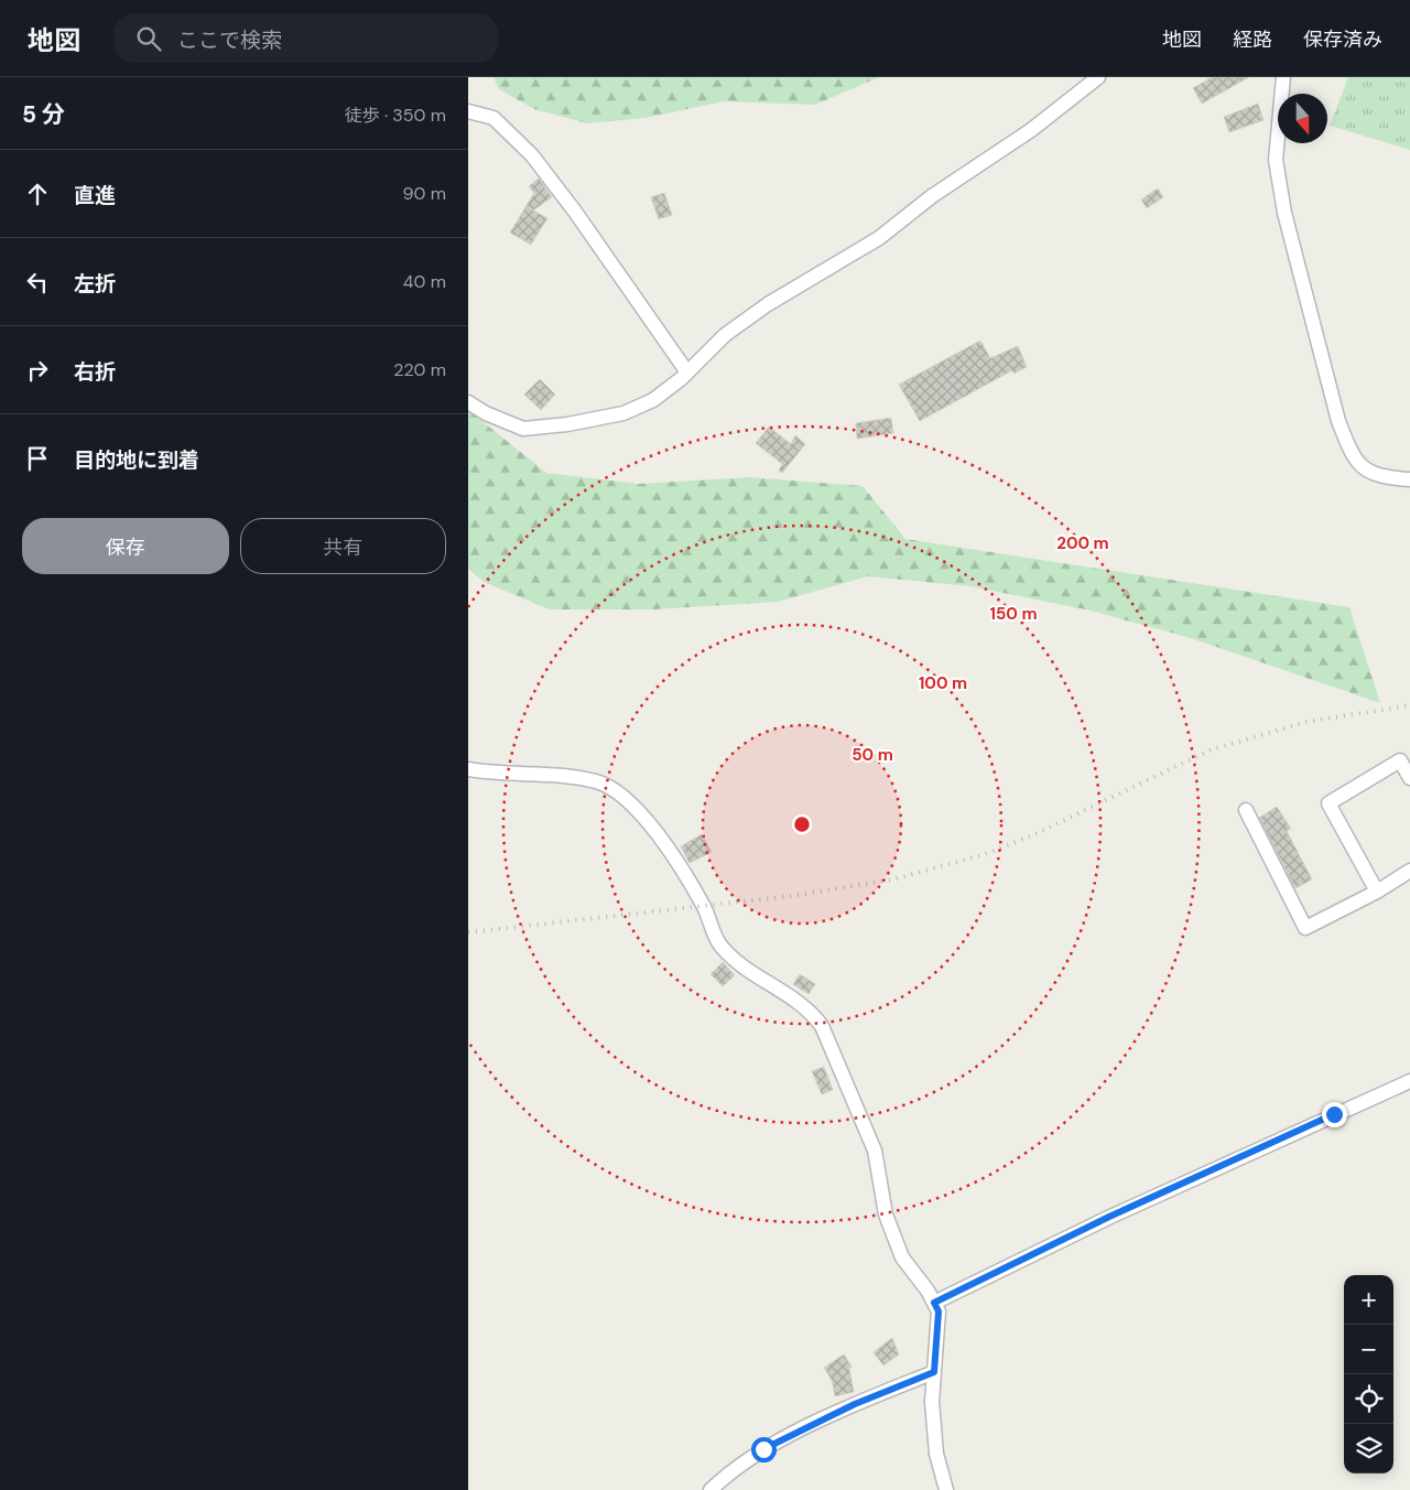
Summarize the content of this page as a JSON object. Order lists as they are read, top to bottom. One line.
{"north":"bottom","page":{"header":"地図","search":"ここで検索","nav":["地図","経路","保存済み"],"heading":["5 分","徒歩 · 350 m"],"list":[["直進","90 m"],["左折","40 m"],["右折","220 m"],"目的地に到着"],"buttons":["保存","共有"],"map_buttons":["+","−"]},"rings":["200 m","150 m","100 m","50 m"]}
